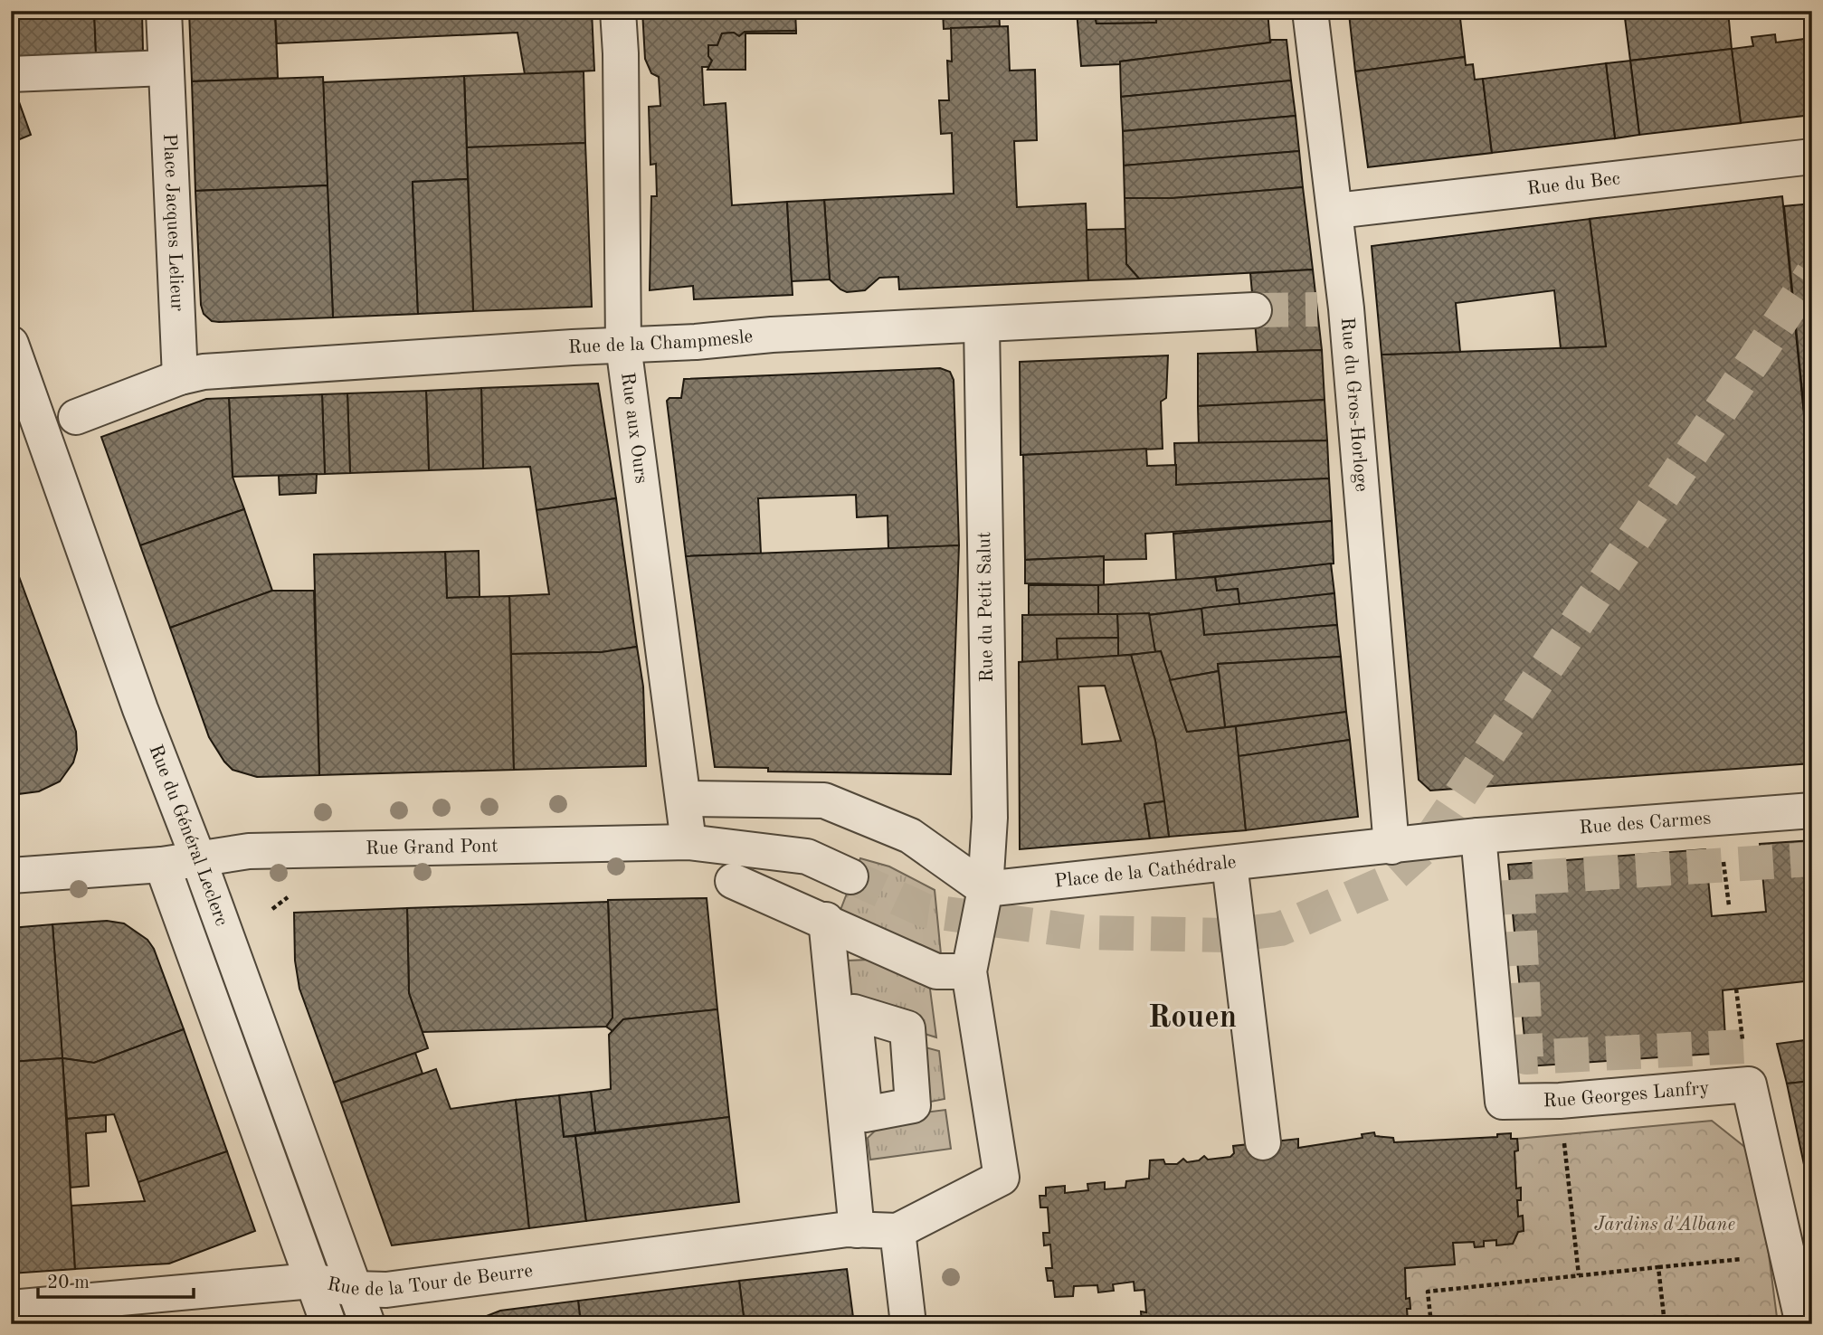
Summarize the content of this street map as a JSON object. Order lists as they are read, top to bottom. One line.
{"streets":{"street":["Rue du Bec","Place Jacques Lelieur","Rue de la Champmesle","Rue du Gros-Horloge","Rue aux Ours","Rue du Petit Salut","Rue des Carmes","Rue du Général Leclerc","Rue Grand Pont","Place de la Cathédrale","Rue Georges Lanfry","Rue de la Tour de Beurre"]},"crossings":[["Rue du Bec","Rue du Gros-Horloge"],["Place Jacques Lelieur","Rue de la Champmesle"],["Rue de la Champmesle","Rue aux Ours"],["Rue de la Champmesle","Rue du Petit Salut"],["Rue du Gros-Horloge","Place de la Cathédrale"],["Rue aux Ours","Rue Grand Pont"],["Rue du Petit Salut","Place de la Cathédrale"],["Rue des Carmes","Place de la Cathédrale"],["Rue des Carmes","Rue Georges Lanfry"],["Rue du Général Leclerc","Rue Grand Pont"],["Rue du Général Leclerc","Rue de la Tour de Beurre"],["Place de la Cathédrale","Rue Georges Lanfry"]],"districts":["Rouen"],"parks":["Jardins d'Albane"],"scale_bar":"20 m"}
